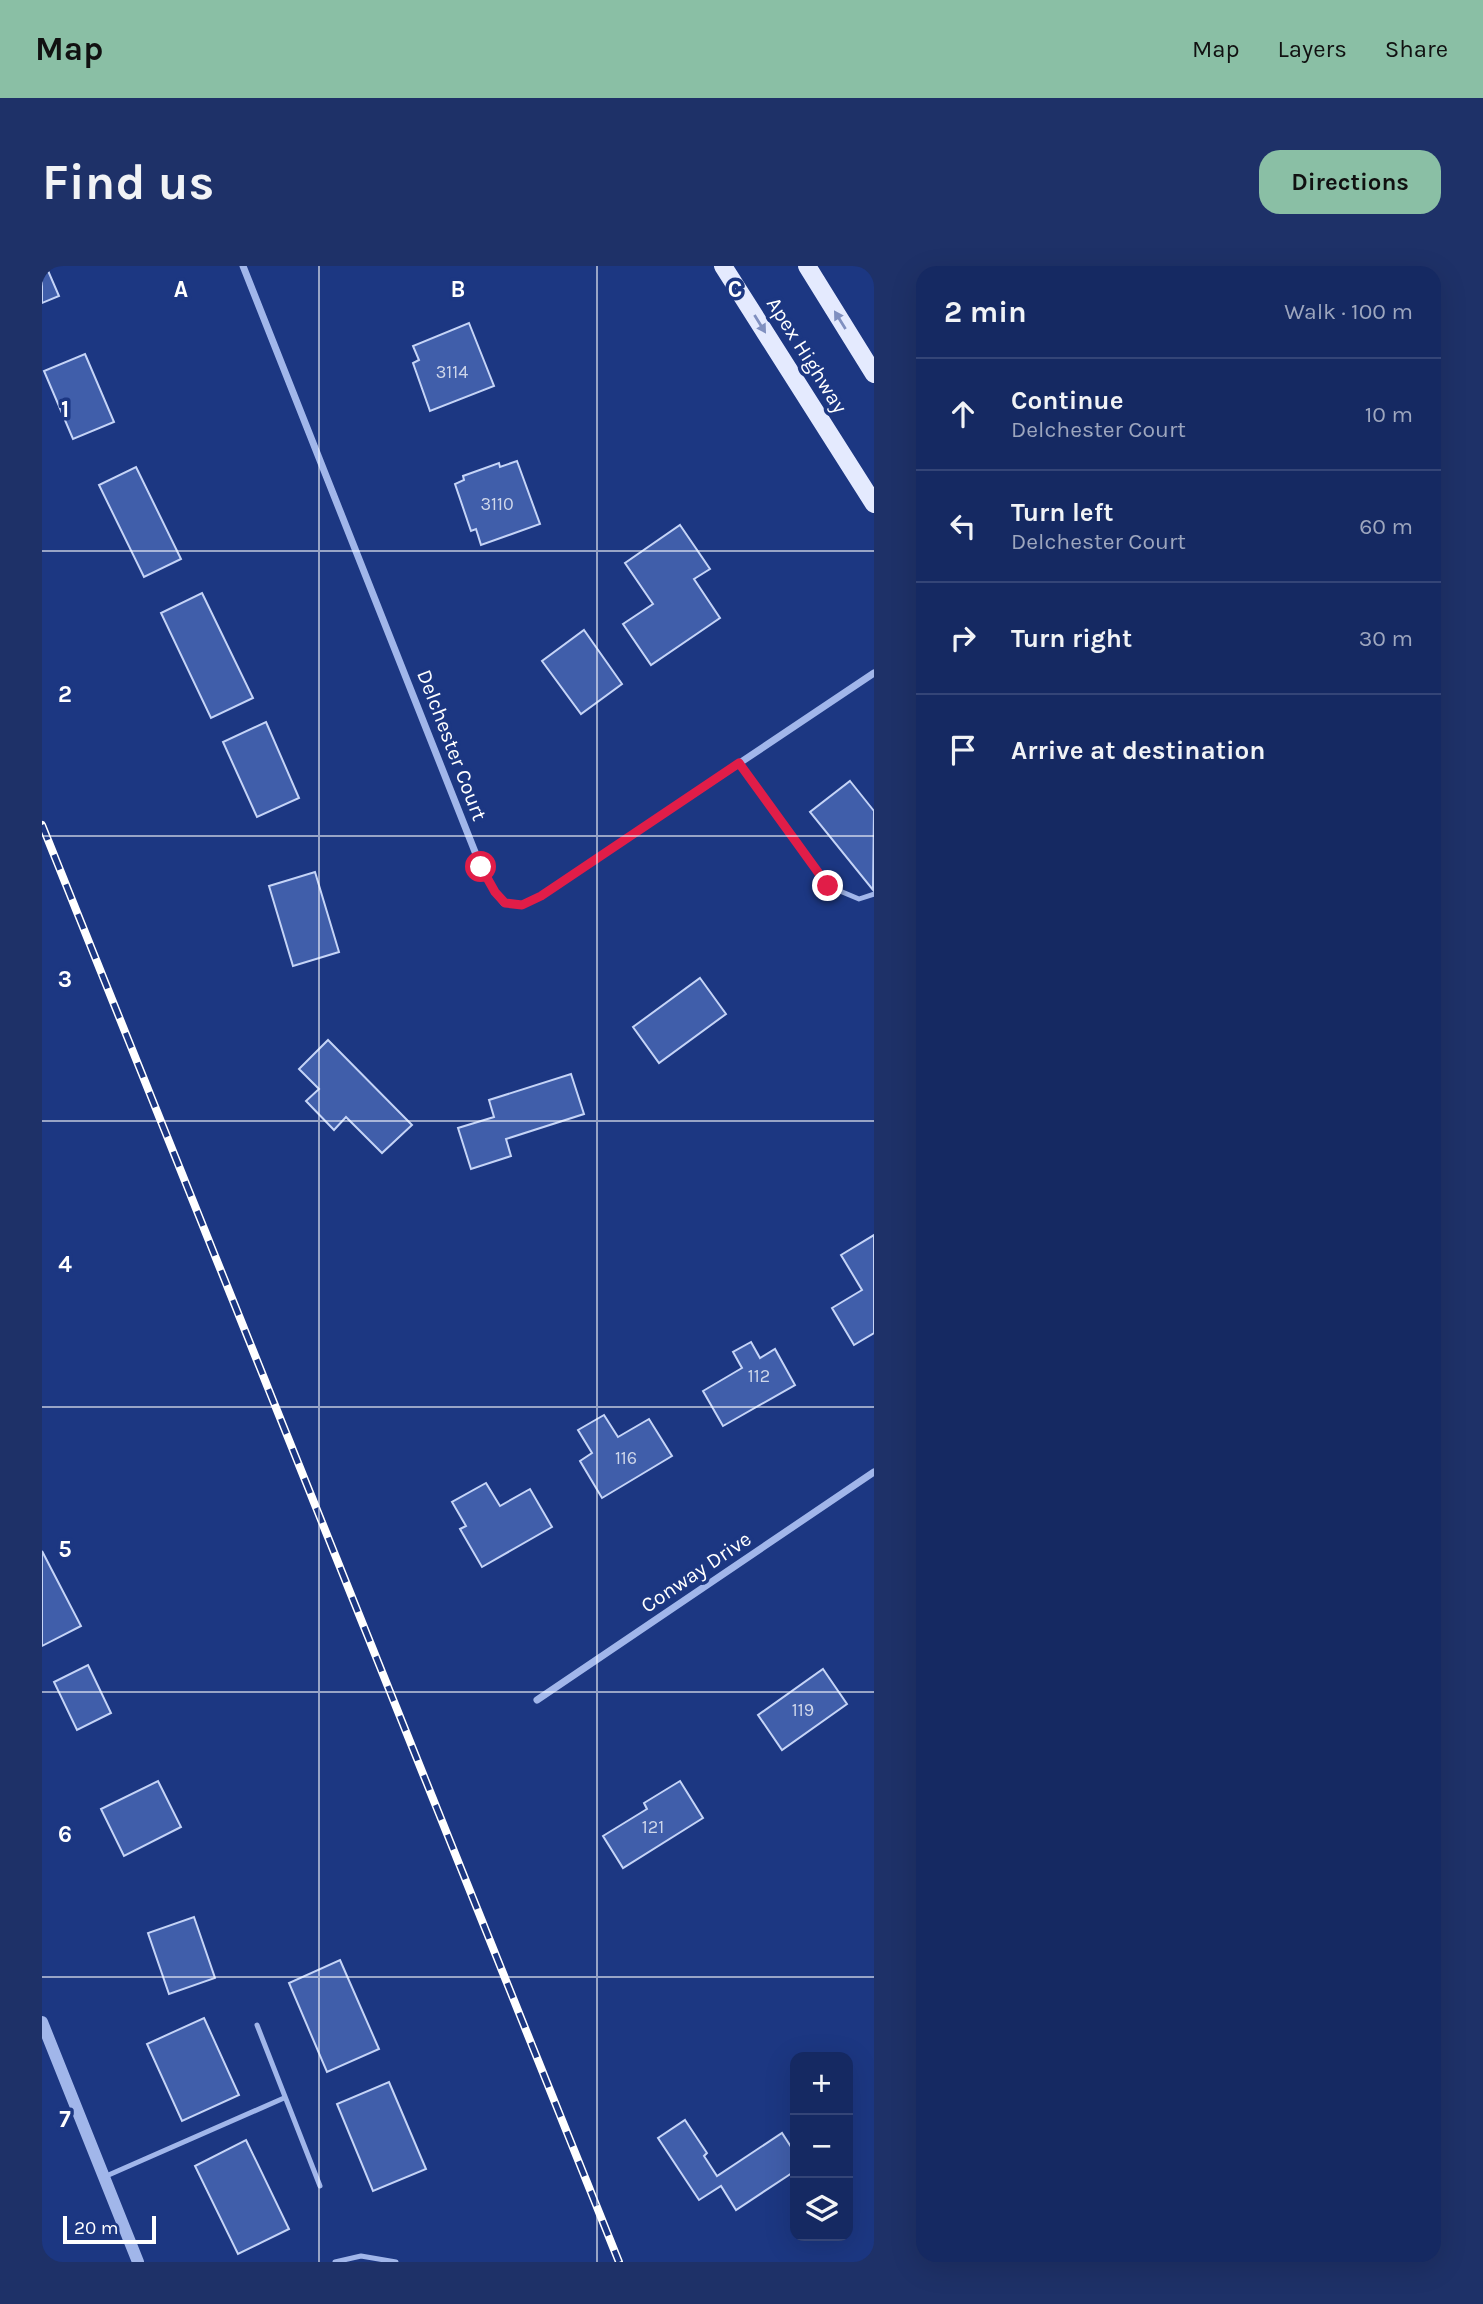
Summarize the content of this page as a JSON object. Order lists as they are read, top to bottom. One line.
{"streets":{"main road":["Apex Highway"],"street":["Delchester Court","Conway Drive"]},"house_numbers":["3114","3110","112","116","119","121"],"scale_bar":"20 m","page":{"header":"Map","nav":["Map","Layers","Share"],"buttons":"Directions","title":"Find us","heading":["2 min","Walk · 100 m"],"list":[["Continue","Delchester Court","10 m"],["Turn left","Delchester Court","60 m"],["Turn right","30 m"],"Arrive at destination"],"map_buttons":["+","−"],"scale":"20 m"},"grid":{"columns":["A","B","C"],"rows":["1","2","3","4","5","6","7"]}}
